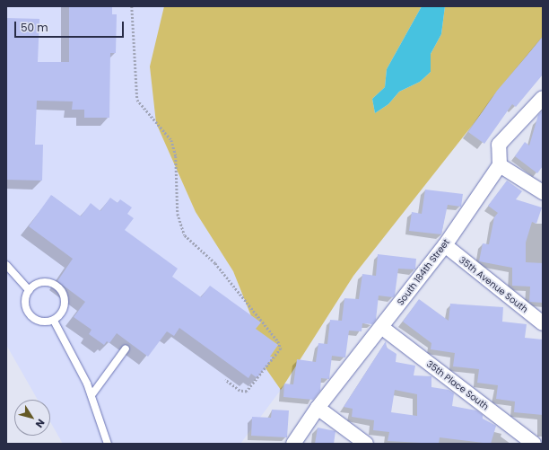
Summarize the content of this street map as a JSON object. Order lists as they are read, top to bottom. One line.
{"streets":{"street":["South 184th Street","35th Avenue South","35th Place South"]},"crossings":[["South 184th Street","35th Avenue South"],["South 184th Street","35th Place South"]],"scale_bar":"50 m","north":"bottom right"}
